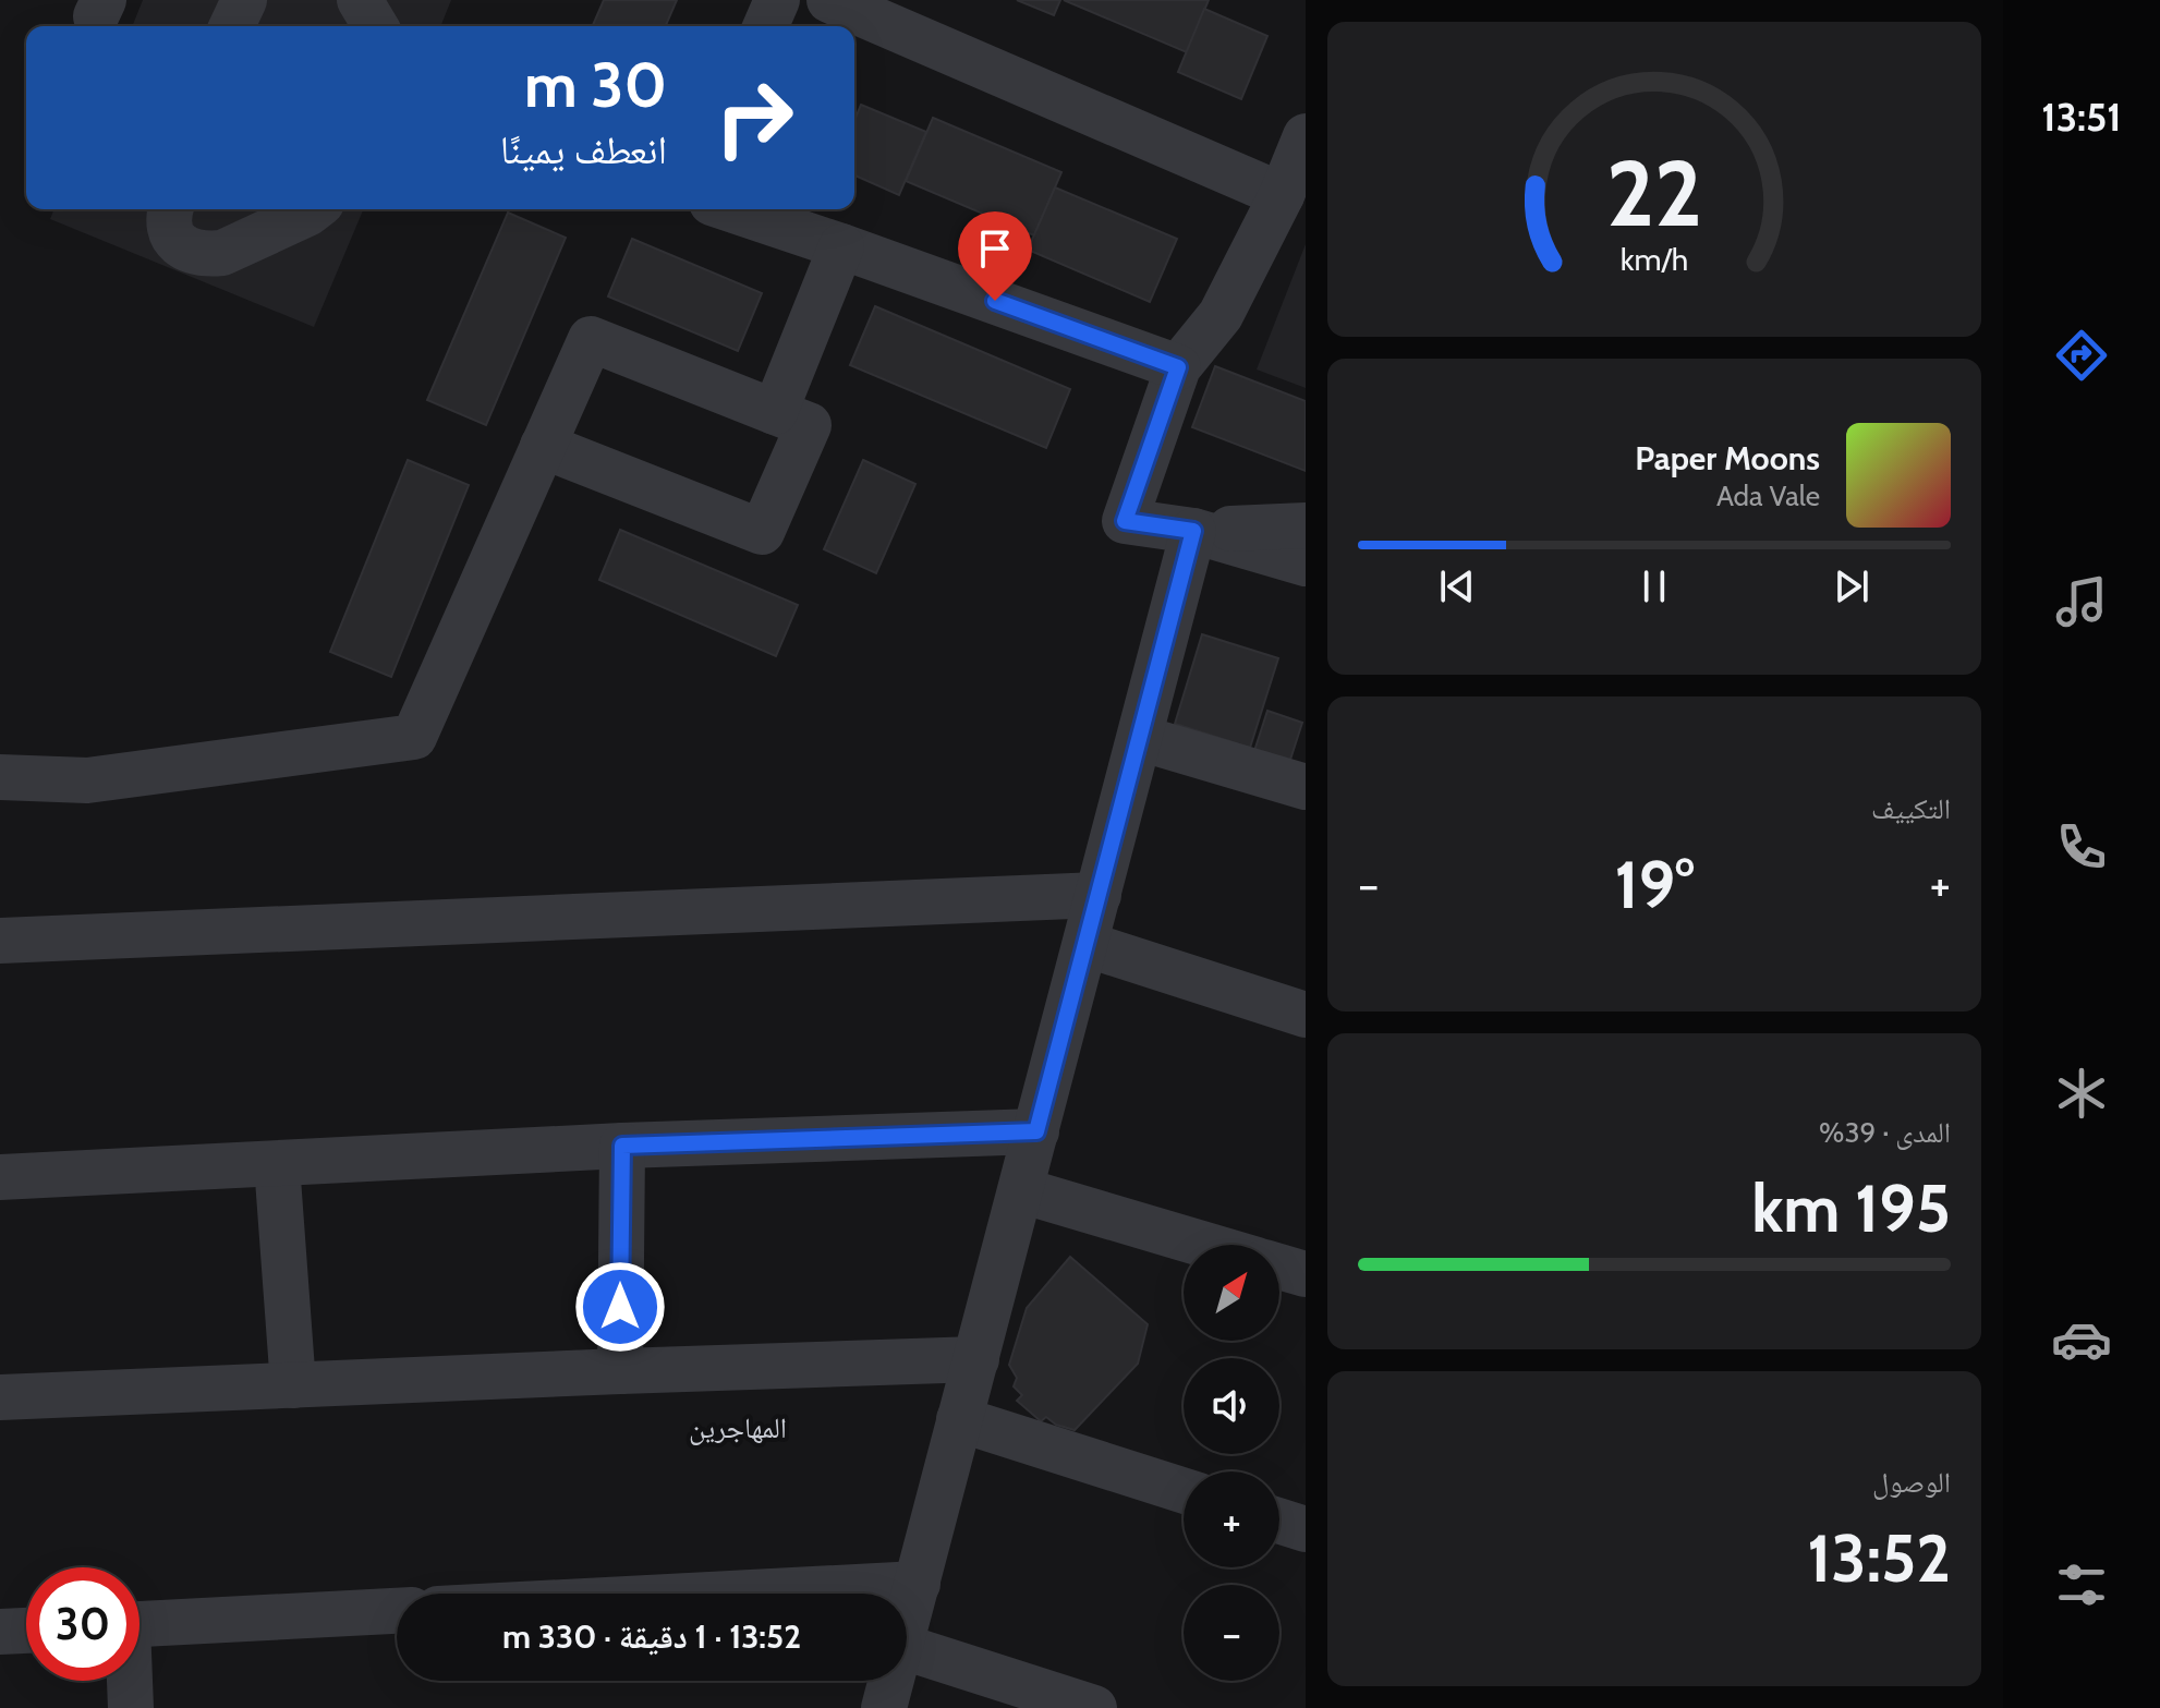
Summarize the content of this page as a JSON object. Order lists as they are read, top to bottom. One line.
{"districts":["المهاجرين"],"north":"top right","page":{"tabs":"13:51","turn":["30 m","انعطف يمينًا"],"song":["Paper Moons","Ada Vale"],"tile":["التكييف",["المدى · 39%","195 km"],["الوصول","13:52"]],"heat":["−","19°","+"],"map_buttons":["+","−"],"limit":"30","trip":"13:52 · 1 دقيقة · 330 m","gauge":["22","km/h"]}}
